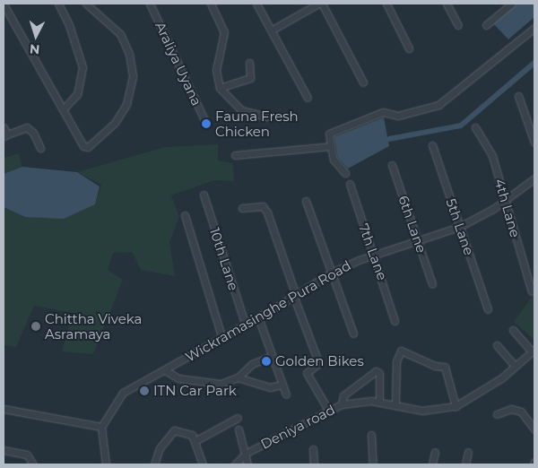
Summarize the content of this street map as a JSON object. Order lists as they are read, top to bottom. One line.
{"streets":{"street":["Araliya Uyana","4th Lane","6th Lane","5th Lane","7th Lane","10th Lane","Wickramasinghe Pura Road","Deniya road"]},"crossings":[["4th Lane","Wickramasinghe Pura Road"],["6th Lane","Wickramasinghe Pura Road"],["5th Lane","Wickramasinghe Pura Road"],["7th Lane","Wickramasinghe Pura Road"],["10th Lane","Wickramasinghe Pura Road"]],"places":["Fauna Fresh Chicken","Chittha Viveka Asramaya","Golden Bikes","ITN Car Park"],"north":"bottom"}
